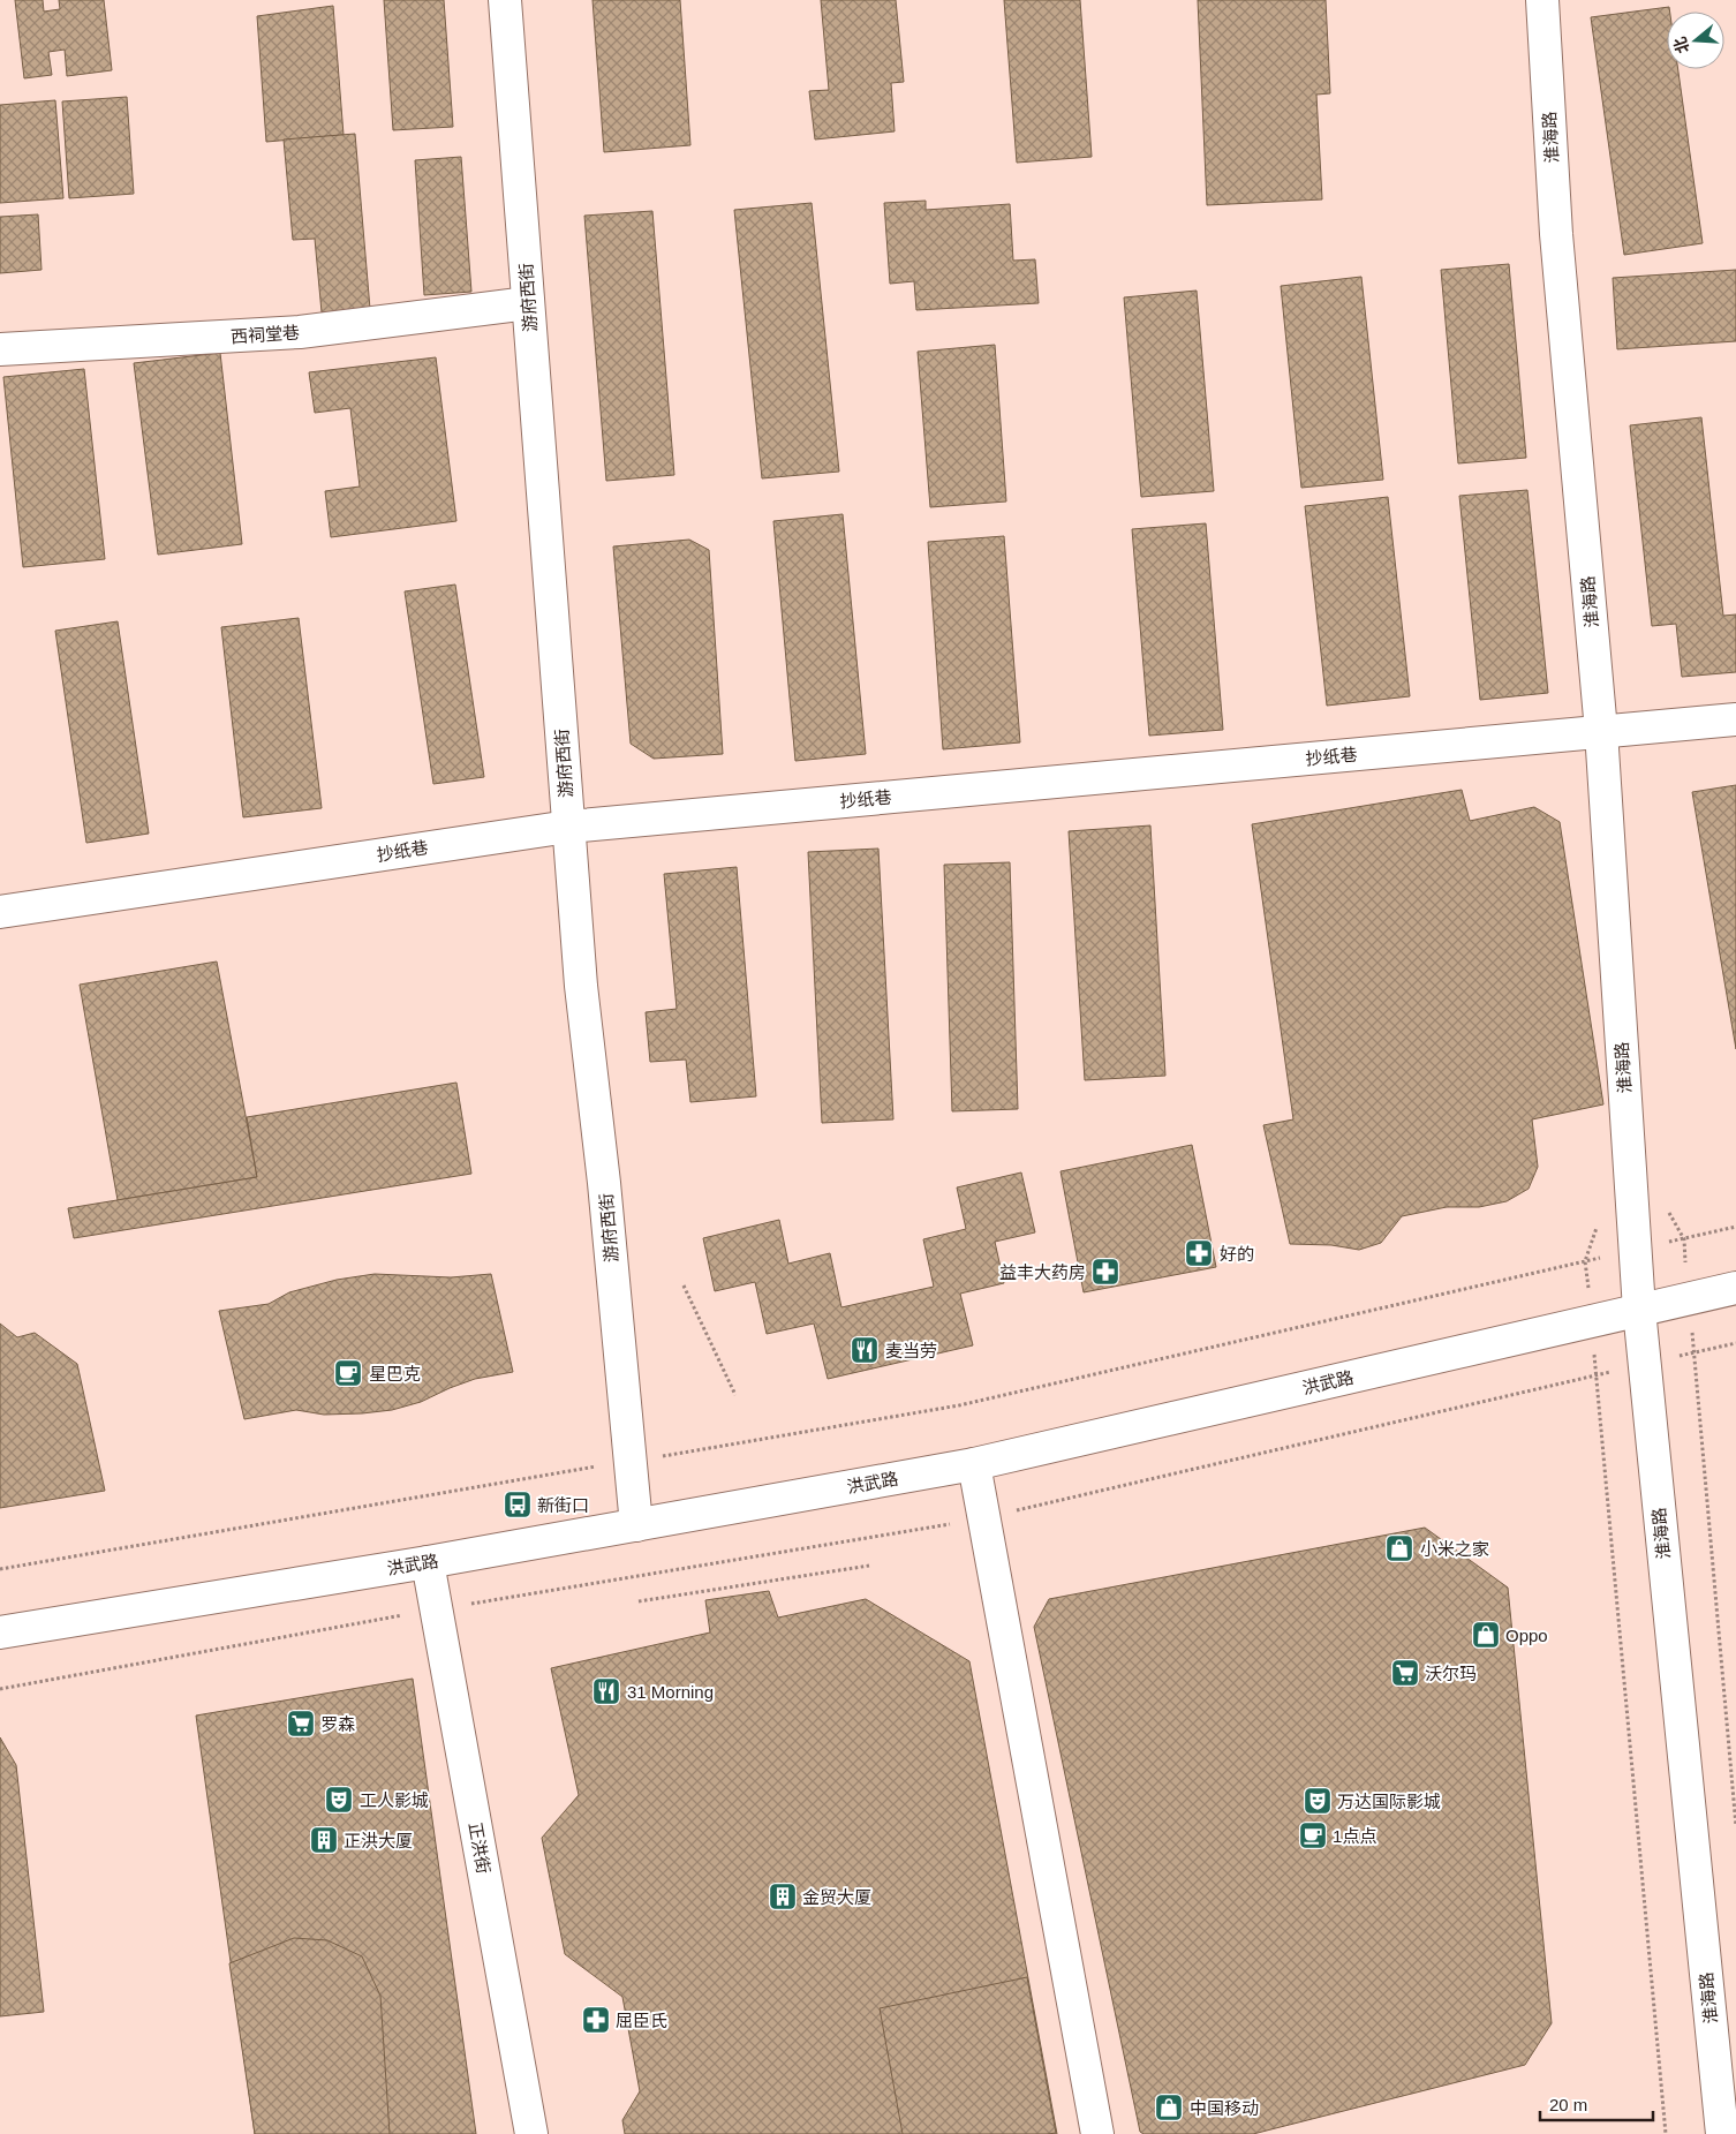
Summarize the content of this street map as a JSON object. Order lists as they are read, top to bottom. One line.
{"streets":{"street":["淮海路","游府西街","西祠堂巷","抄纸巷","洪武路","正洪街"]},"crossings":[["淮海路","抄纸巷"],["淮海路","洪武路"],["游府西街","西祠堂巷"],["游府西街","抄纸巷"],["游府西街","洪武路"],["洪武路","正洪街"]],"places":{"pharmacy":["好的","益丰大药房","屈臣氏"],"restaurant":["麦当劳","31 Morning"],"cafe":["星巴克","1点点"],"bus stop":["新街口"],"shop":["小米之家","Oppo","中国移动"],"supermarket":["沃尔玛","罗森"],"theatre":["工人影城","万达国际影城"],"building":["正洪大厦","金贸大厦"]},"scale_bar":"20 m","north":"left"}
